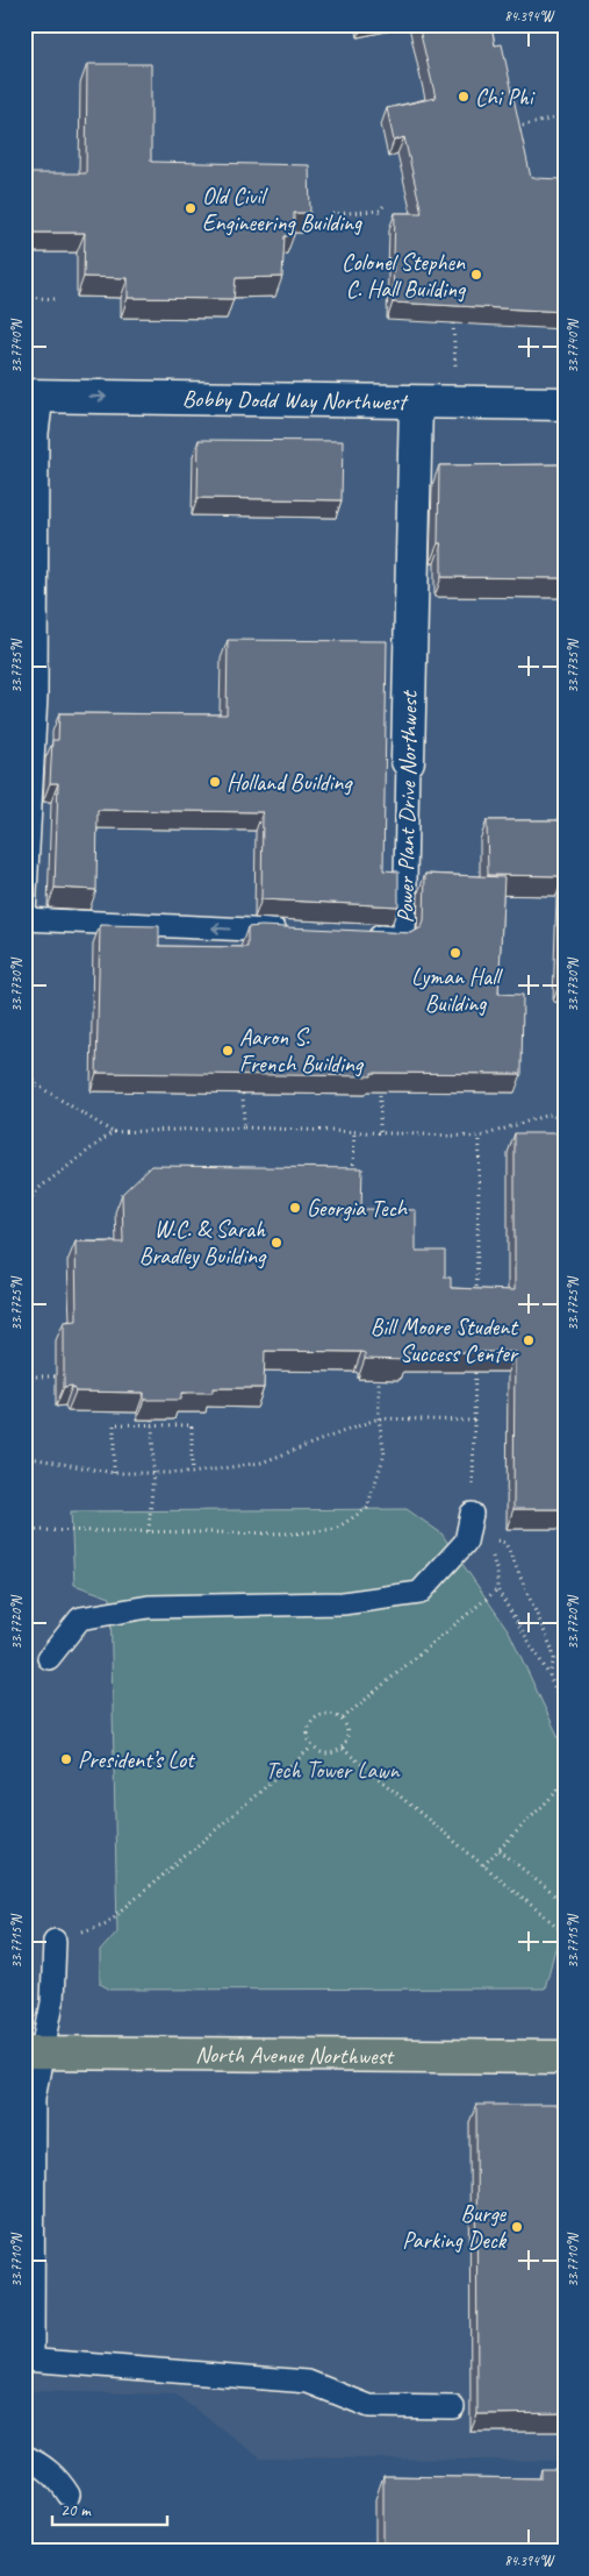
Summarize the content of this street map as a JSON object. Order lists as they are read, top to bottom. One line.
{"streets":{"highway":["North Avenue Northwest"],"street":["Bobby Dodd Way Northwest","Power Plant Drive Northwest"]},"crossings":[["Bobby Dodd Way Northwest","Power Plant Drive Northwest"]],"one_way":["Bobby Dodd Way Northwest"],"parks":["Tech Tower Lawn"],"places":["Chi Phi","Old Civil Engineering Building","Colonel Stephen C. Hall Building","Holland Building","Lyman Hall Building","Aaron S. French Building","Georgia Tech","W.C. & Sarah Bradley Building","Bill Moore Student Success Center","President’s Lot","Burge Parking Deck"],"scale_bar":"20 m","coordinates":["84.394°W","33.7740°N","33.7735°N","33.7730°N","33.7725°N","33.7720°N","33.7715°N","33.7710°N"]}
